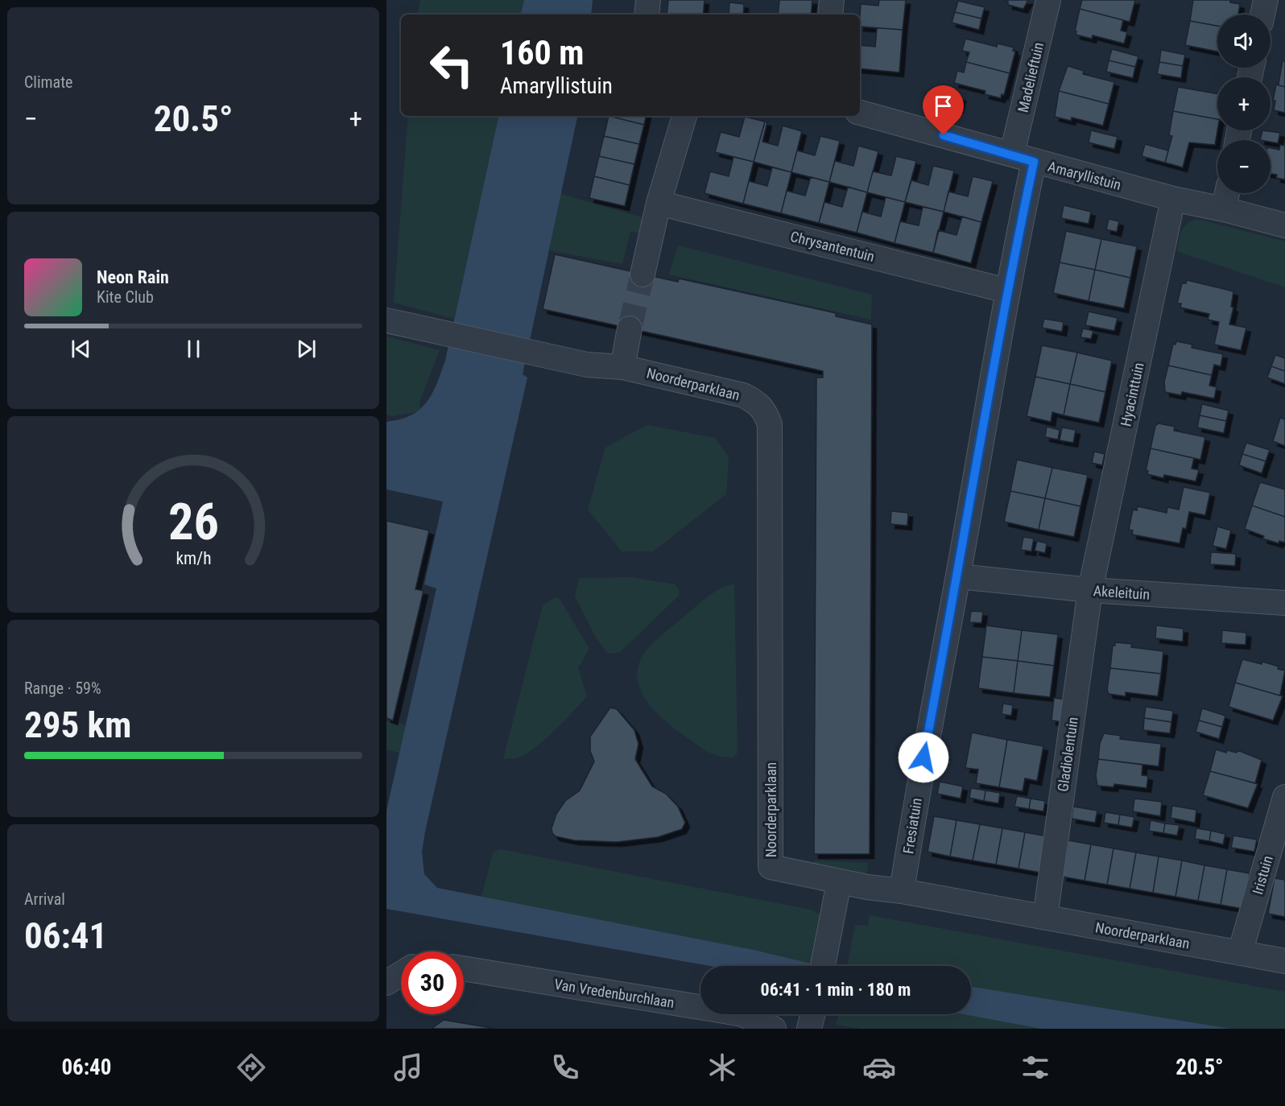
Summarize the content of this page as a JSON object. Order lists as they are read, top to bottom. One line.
{"streets":{"street":["Madelieftuin","Amaryllistuin","Chrysantentuin","Noorderparklaan","Hyacinttuin","Akeleituin","Gladiolentuin","Fresiatuin","Iristuin","Van Vredenburchlaan"]},"crossings":[["Madelieftuin","Amaryllistuin"],["Madelieftuin","Fresiatuin"],["Amaryllistuin","Hyacinttuin"],["Amaryllistuin","Fresiatuin"],["Chrysantentuin","Fresiatuin"],["Noorderparklaan","Gladiolentuin"],["Noorderparklaan","Fresiatuin"],["Noorderparklaan","Iristuin"],["Hyacinttuin","Akeleituin"],["Hyacinttuin","Gladiolentuin"],["Akeleituin","Gladiolentuin"],["Akeleituin","Fresiatuin"]],"page":{"tile":["Climate",["Range · 59%","295 km"],["Arrival","06:41"]],"map_buttons":["+","−"],"turn":["160 m","Amaryllistuin"],"heat":["−","20.5°","+"],"song":["Neon Rain","Kite Club"],"limit":"30","trip":"06:41 · 1 min · 180 m","tabs":["06:40","20.5°"],"gauge":["26","km/h"]}}
